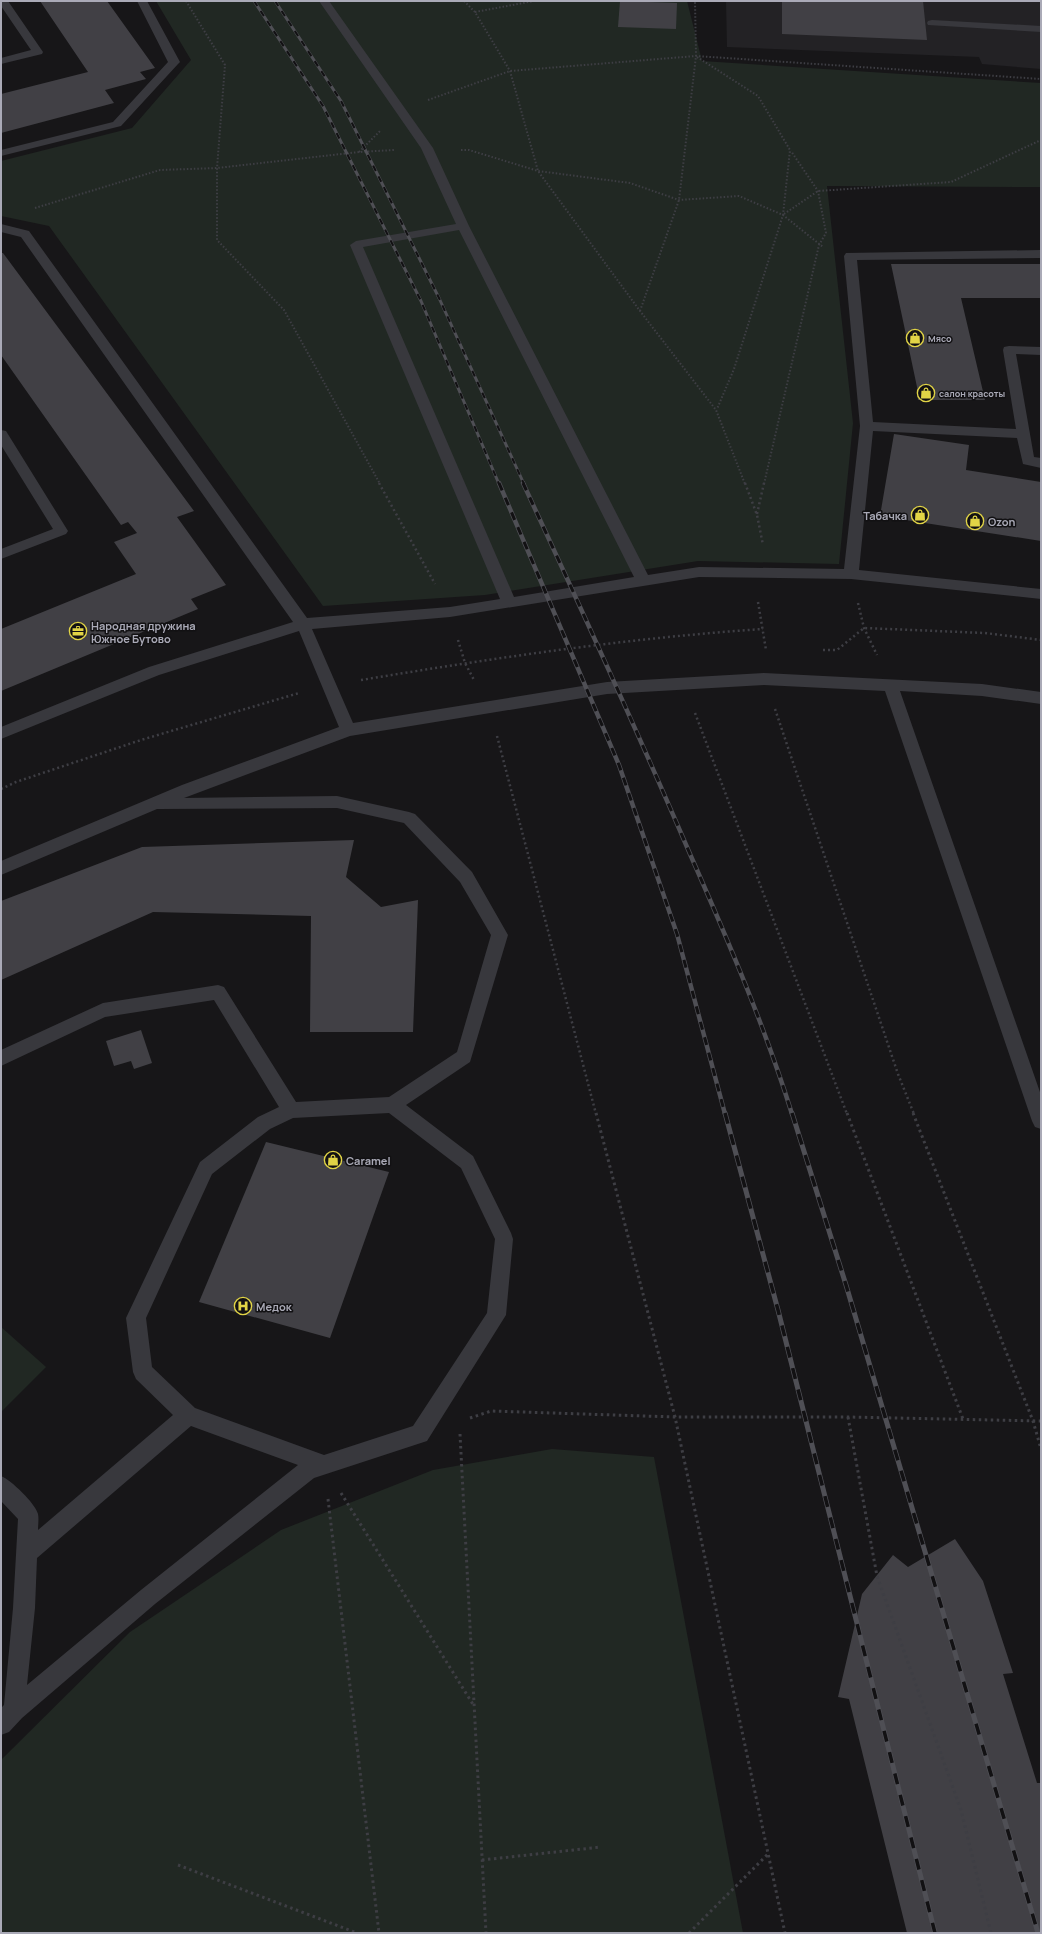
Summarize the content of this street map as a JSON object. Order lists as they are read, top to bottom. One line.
{"places":{"shop":["Мясо","салон красоты","Табачка","Ozon","Caramel"],"office":["Народная дружина Южное Бутово"],"hospital":["Медок"]}}
